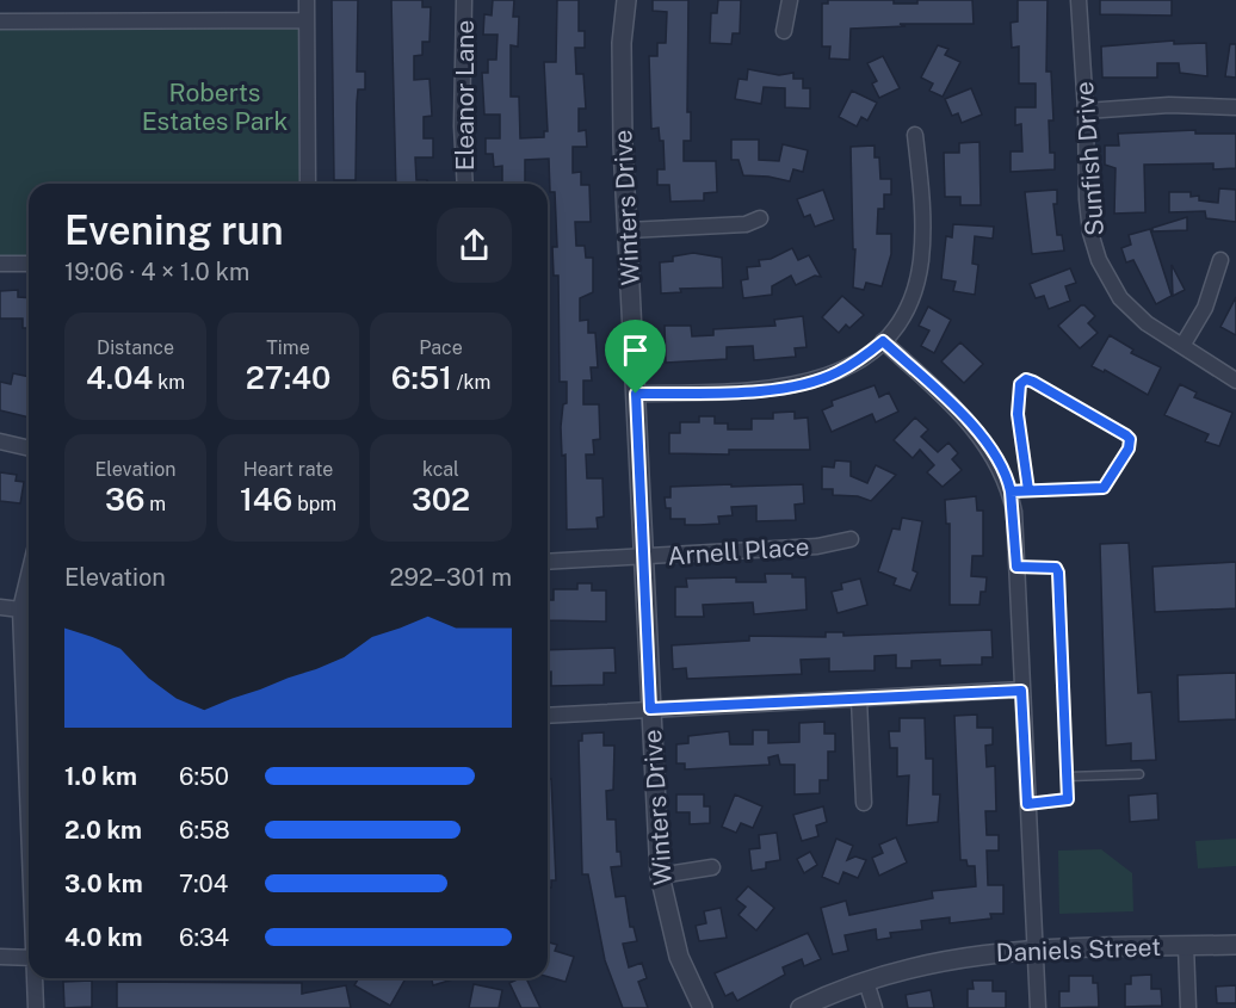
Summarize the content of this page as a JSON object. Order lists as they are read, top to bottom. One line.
{"streets":{"street":["Eleanor Lane","Sunfish Drive","Winters Drive","Arnell Place","Daniels Street"]},"crossings":[["Winters Drive","Arnell Place"]],"parks":["Roberts Estates Park"],"page":{"heading":["Evening run","19:06 · 4 × 1.0 km"],"stats":[["Distance","4.04 km"],["Time","27:40"],["Pace","6:51 /km"],["Elevation","36 m"],["Heart rate","146 bpm"],["kcal","302"]],"chart":["Elevation","292–301 m"],"list":[{"name":"1.0 km","note":"6:50"},{"name":"2.0 km","note":"6:58"},{"name":"3.0 km","note":"7:04"},{"name":"4.0 km","note":"6:34"}]}}
